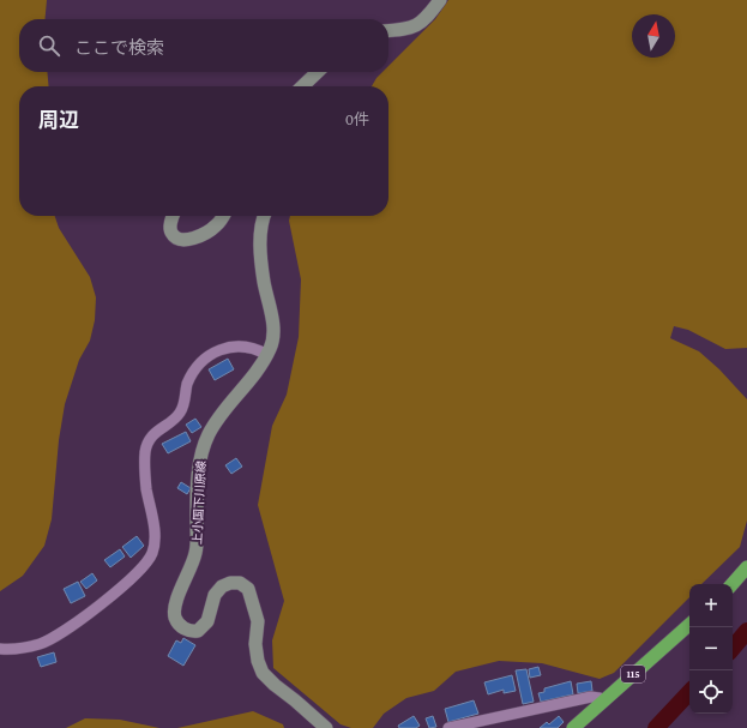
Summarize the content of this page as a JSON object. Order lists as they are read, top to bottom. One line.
{"streets":{"highway":["115"],"main road":["上小国下川原線"]},"north":"top","page":{"search":"ここで検索","heading":["周辺","0件"],"map_buttons":["+","−"]}}
